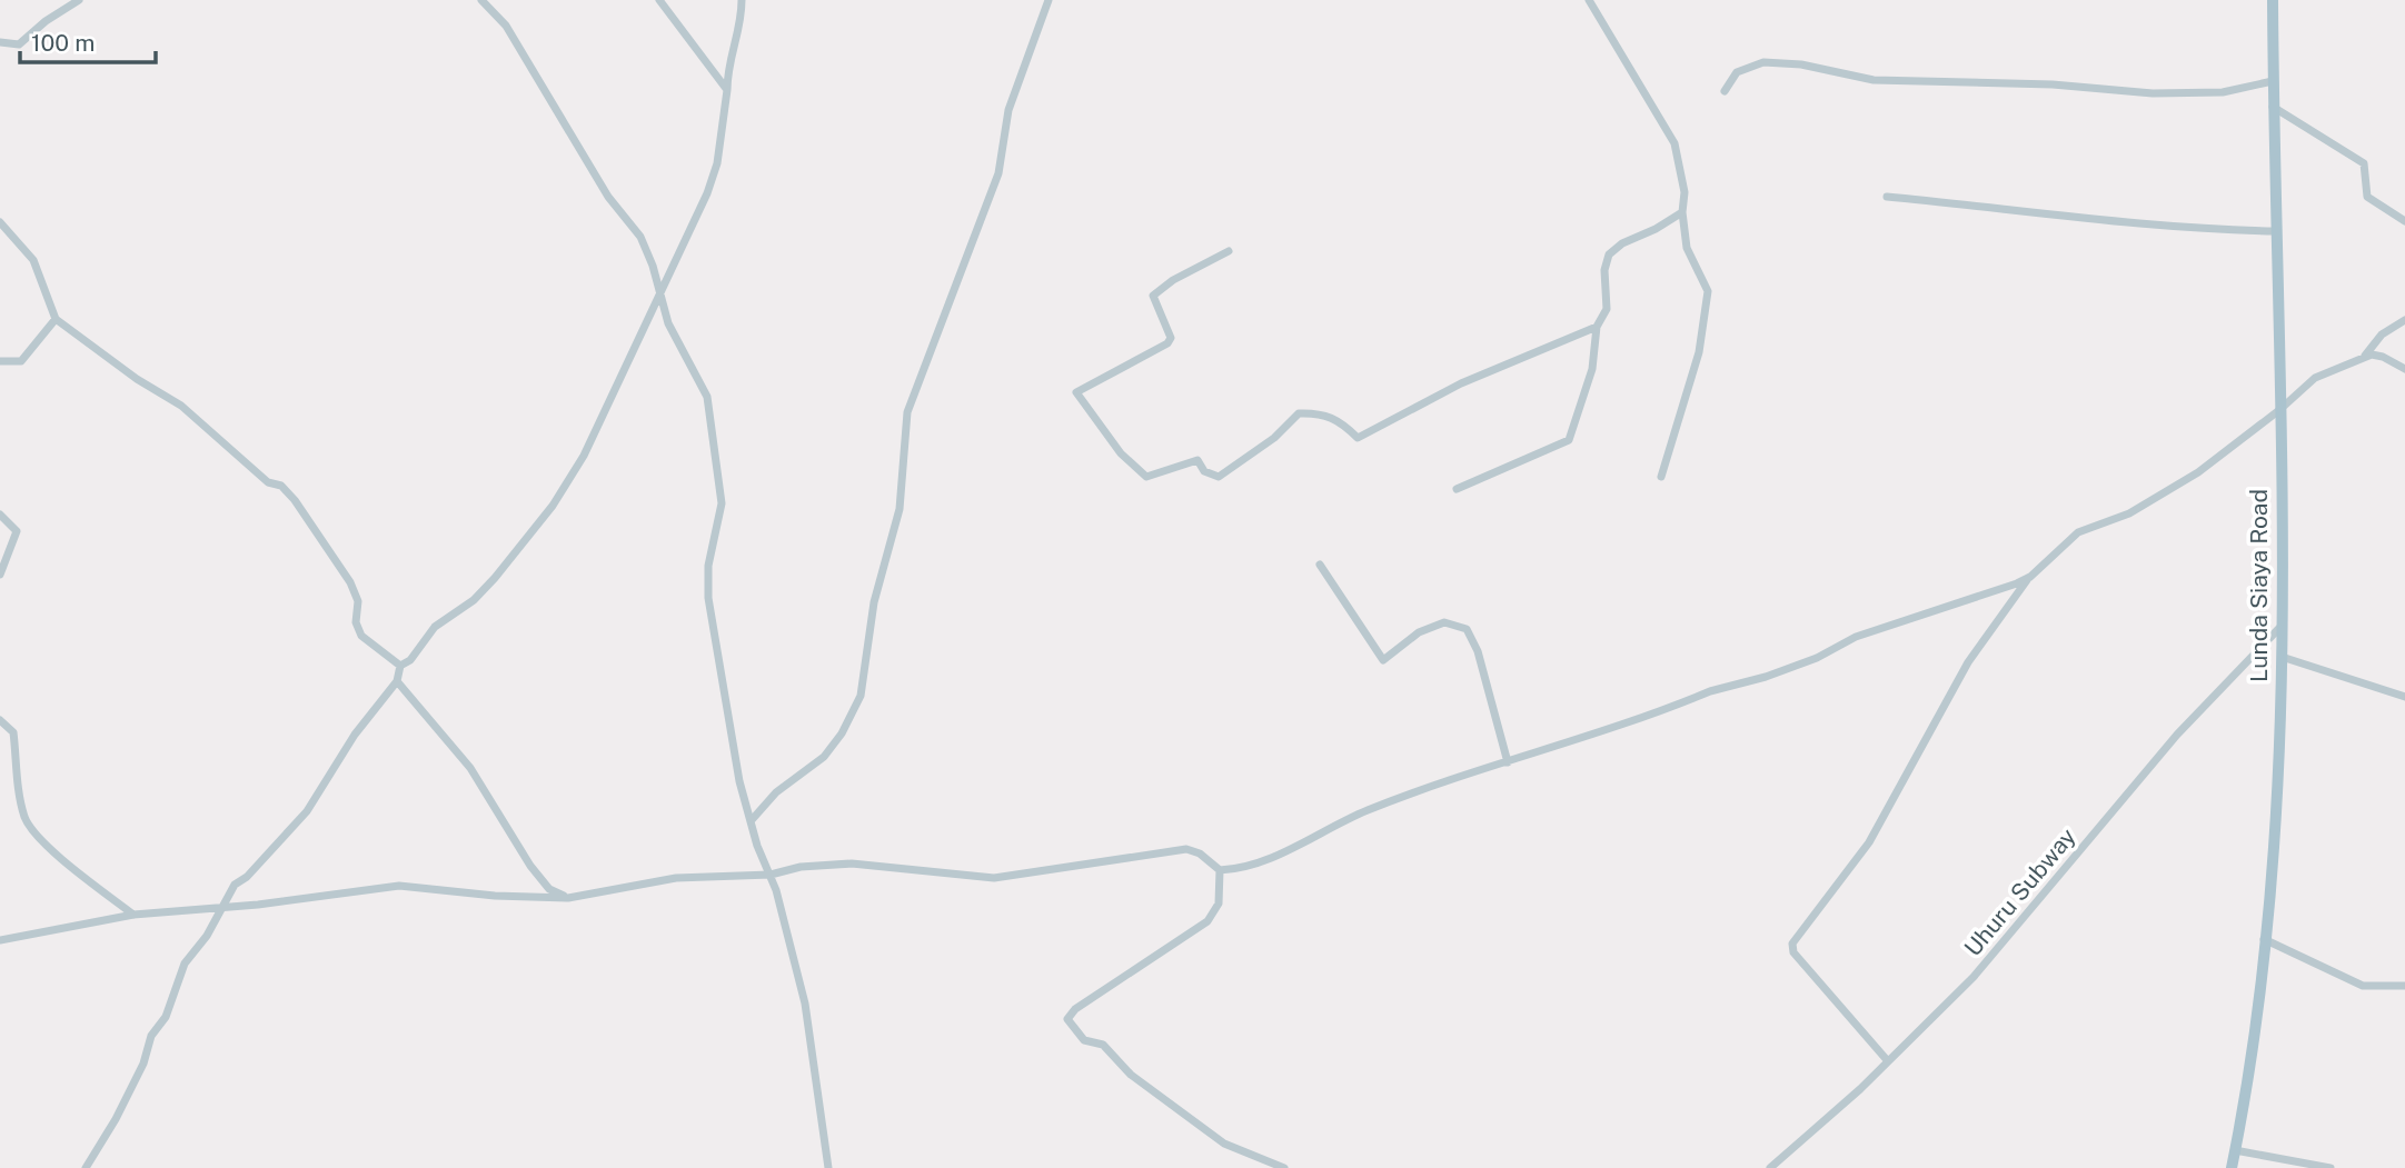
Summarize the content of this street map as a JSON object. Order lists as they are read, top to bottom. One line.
{"streets":{"main road":["Lunda Siaya Road"],"street":["Uhuru Subway"]},"crossings":[["Lunda Siaya Road","Uhuru Subway"]],"scale_bar":"100 m"}
